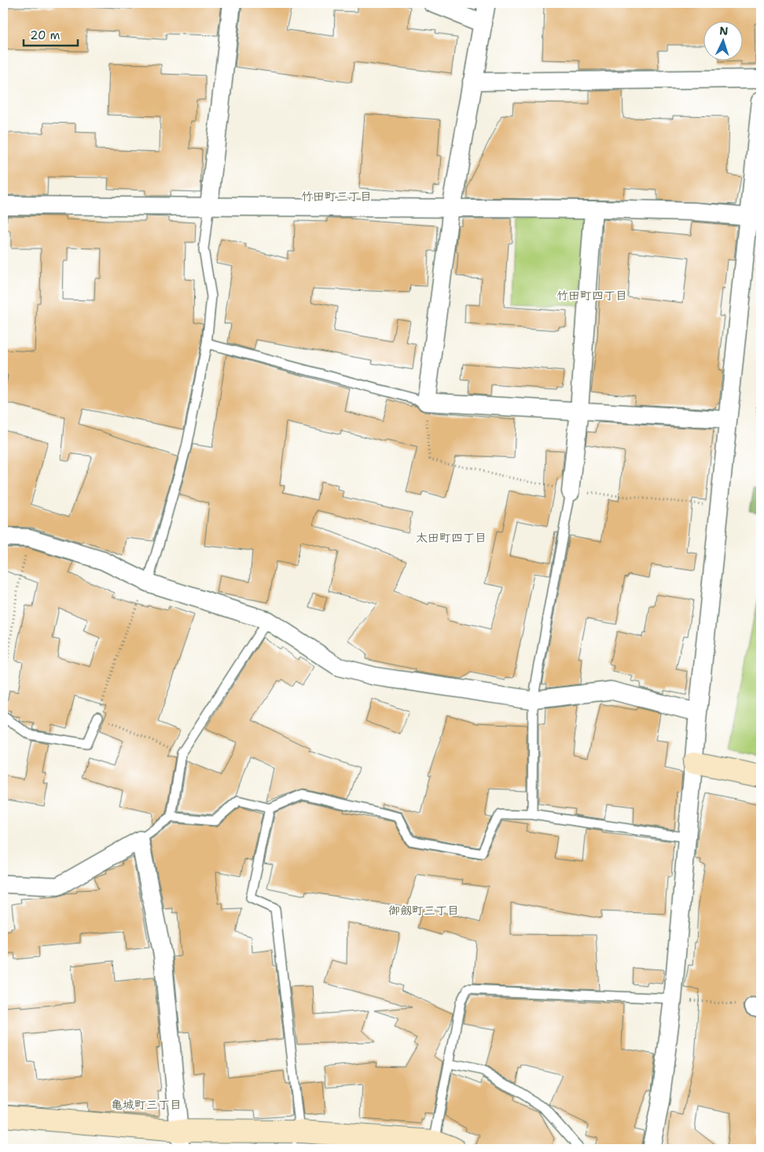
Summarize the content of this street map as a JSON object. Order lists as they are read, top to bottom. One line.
{"districts":["竹田町三丁目","竹田町四丁目","太田町四丁目","御劔町三丁目","亀城町三丁目"],"scale_bar":"20 m","north":"top"}
